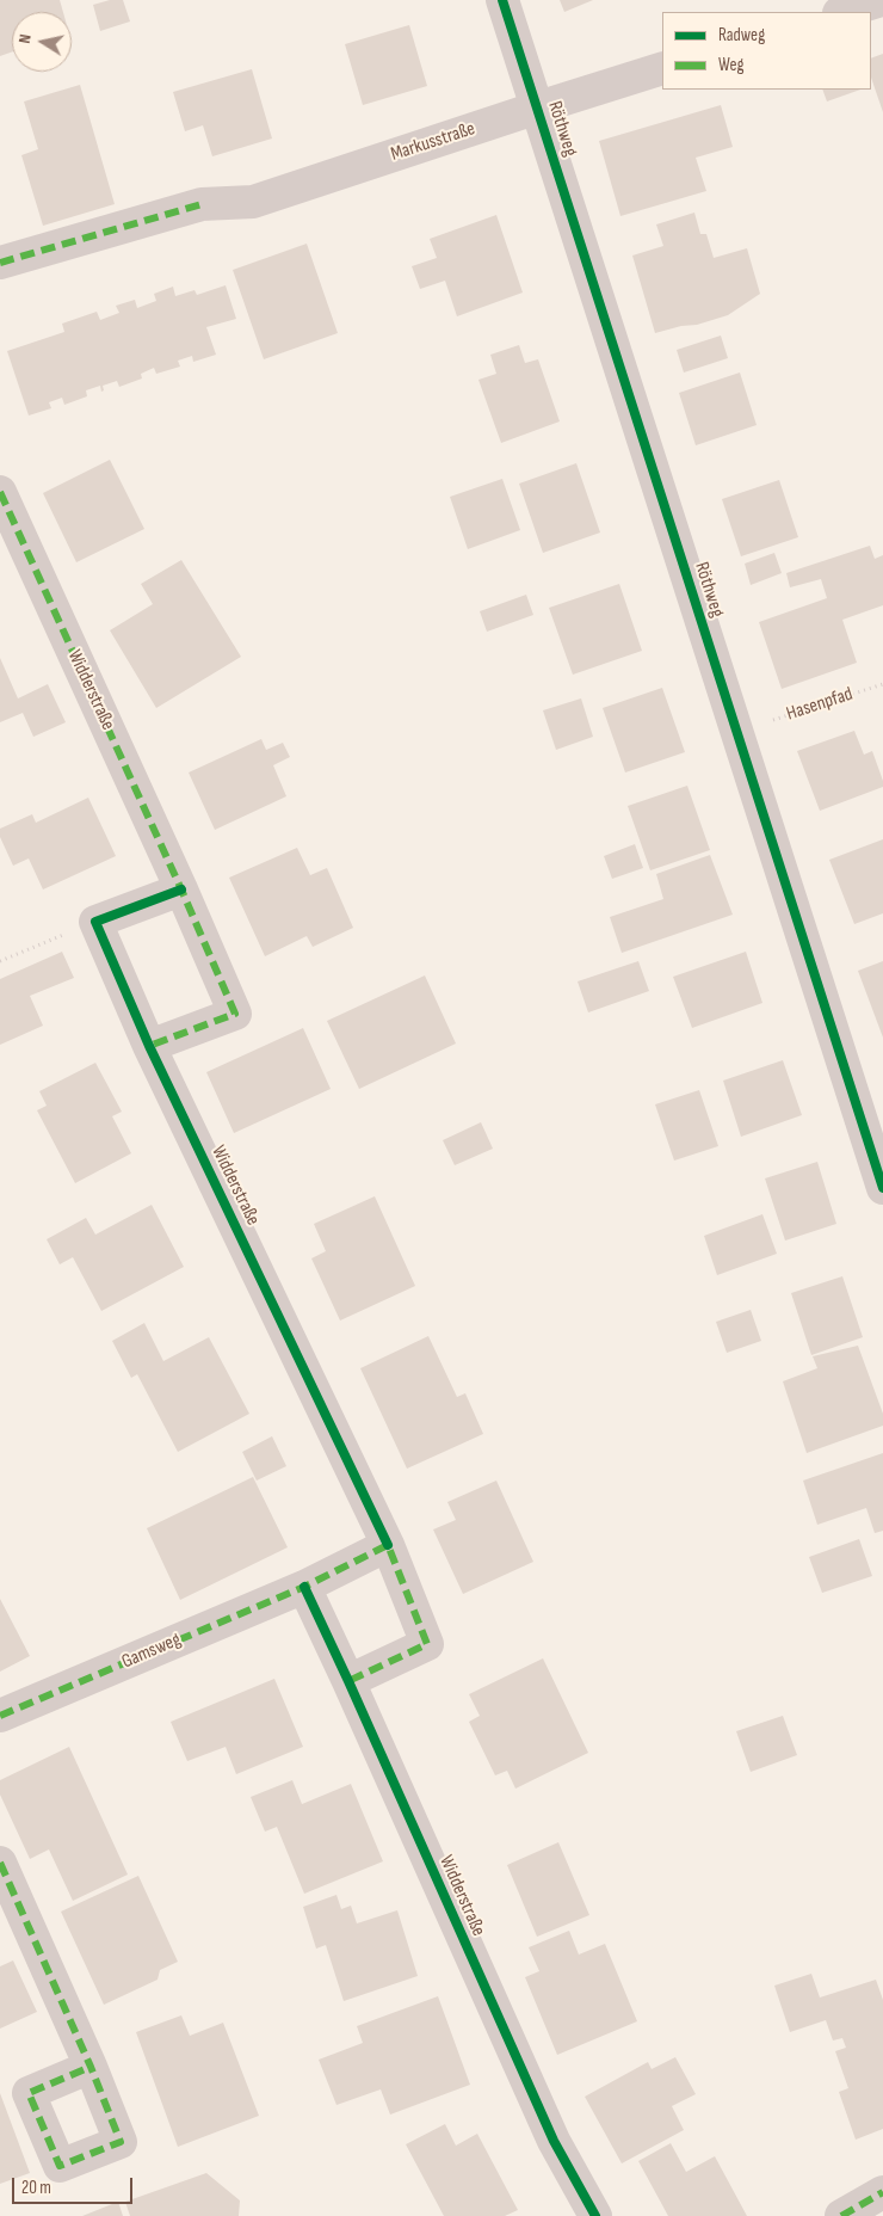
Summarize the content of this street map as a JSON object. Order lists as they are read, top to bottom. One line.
{"streets":{"street":["Röthweg","Markusstraße","Widderstraße","Gamsweg"],"path":["Hasenpfad"]},"crossings":[["Röthweg","Markusstraße"],["Widderstraße","Gamsweg"]],"legend":["Radweg","Weg"],"scale_bar":"20 m","north":"left"}
